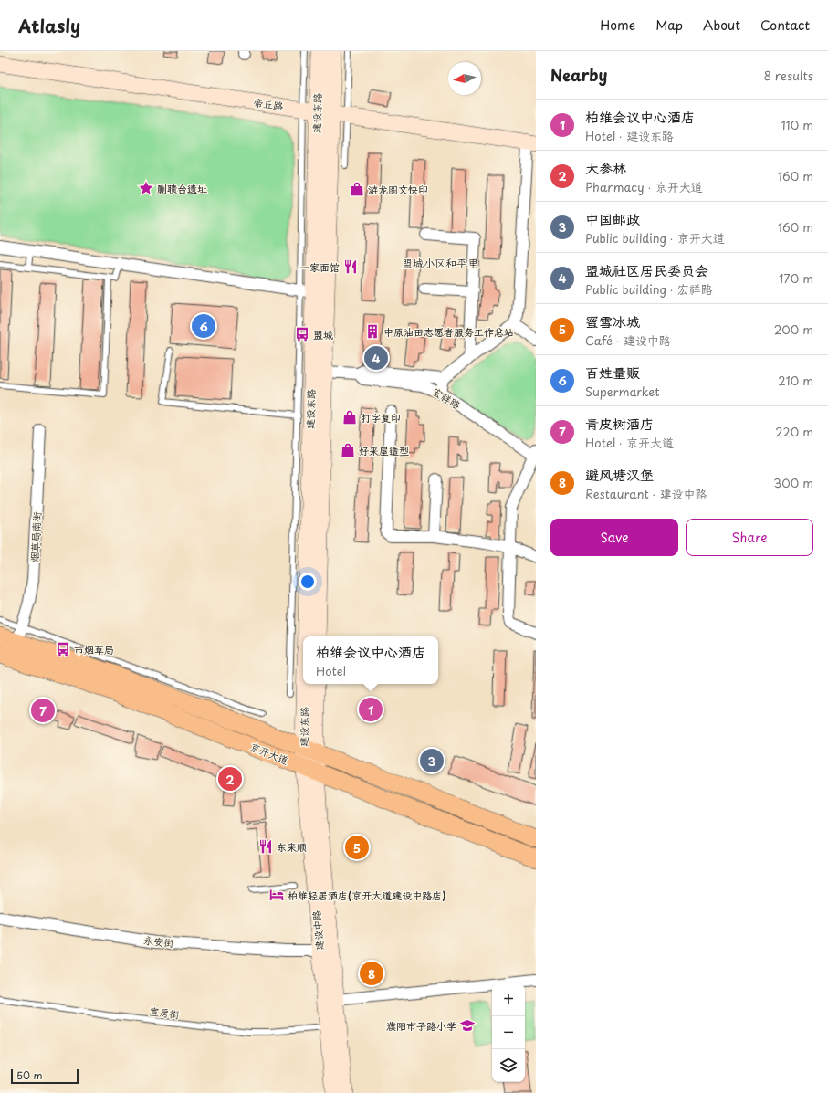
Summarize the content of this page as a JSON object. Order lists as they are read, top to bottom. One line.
{"streets":{"main road":["帝丘路","建设东路","京开大道","建设中路"],"street":["宏祥路","烟草局南街","永安街"],"lane":["宣房街"]},"crossings":[["帝丘路","建设东路"],["建设东路","宏祥路"],["建设东路","京开大道"],["建设东路","建设中路"],["烟草局南街","京开大道"],["京开大道","建设中路"],["建设中路","永安街"],["建设中路","宣房街"]],"districts":["盟城小区和平里"],"places":{"place":["蒯聩台遗址"],"shop":["游龙图文快印","打字复印","好来屋造型"],"restaurant":["一家面馆","东来顺"],"building":["中原油田志愿者服务工作总站"],"bus stop":["盟城","市烟草局"],"hotel":["柏维轻居酒店(京开大道建设中路店)"],"school or university":["濮阳市子路小学"]},"scale_bar":"50 m","north":"left","page":{"header":"Atlasly","nav":["Home","Map","About","Contact"],"heading":["Nearby","8 results"],"list":[{"mark":"1","name":"柏维会议中心酒店","note":"Hotel · 建设东路","value":"110 m"},{"mark":"2","name":"大参林","note":"Pharmacy · 京开大道","value":"160 m"},{"mark":"3","name":"中国邮政","note":"Public building · 京开大道","value":"160 m"},{"mark":"4","name":"盟城社区居民委员会","note":"Public building · 宏祥路","value":"170 m"},{"mark":"5","name":"蜜雪冰城","note":"Café · 建设中路","value":"200 m"},{"mark":"6","name":"百姓量贩","note":"Supermarket","value":"210 m"},{"mark":"7","name":"青皮树酒店","note":"Hotel · 京开大道","value":"220 m"},{"mark":"8","name":"避风塘汉堡","note":"Restaurant · 建设中路","value":"300 m"}],"pins":["6","4","1","7","3","2","5","8"],"buttons":["Save","Share"],"popup":["柏维会议中心酒店","Hotel"],"map_buttons":["+","−"],"scale":"50 m"}}
